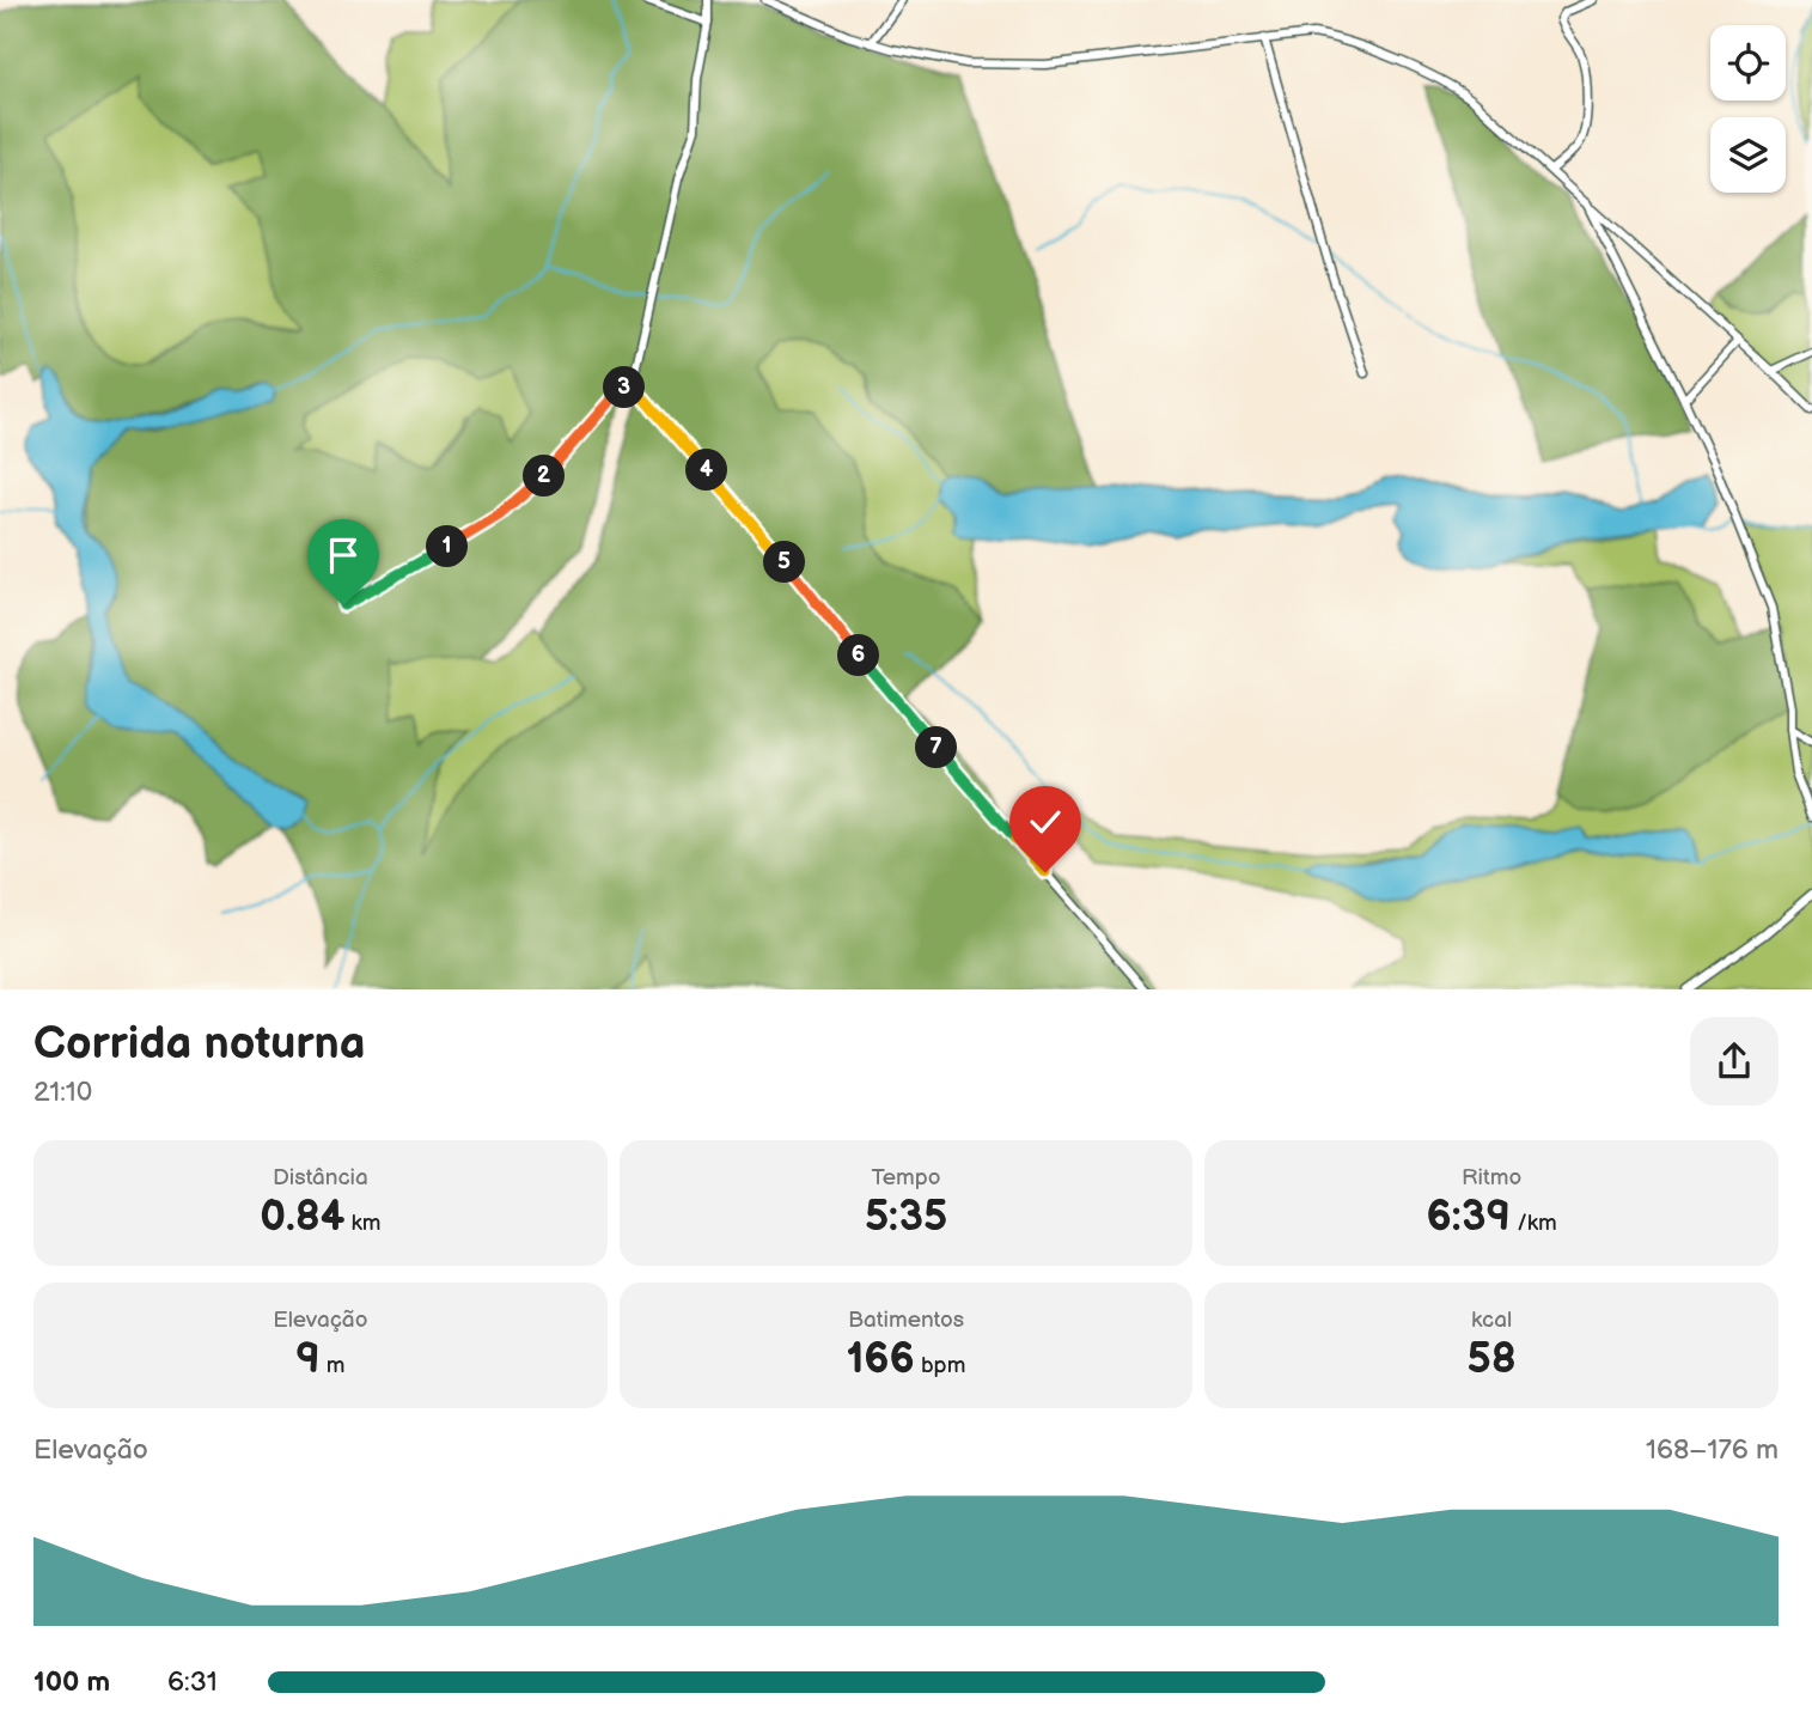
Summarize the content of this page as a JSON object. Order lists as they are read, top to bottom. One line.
{"page":{"pins":["3","4","2","1","5","6","7"],"heading":["Corrida noturna","21:10"],"stats":[["Distância","0.84 km"],["Tempo","5:35"],["Ritmo","6:39 /km"],["Elevação","9 m"],["Batimentos","166 bpm"],["kcal","58"]],"chart":["Elevação","168–176 m"],"list":[{"name":"100 m","note":"6:31"}]}}
